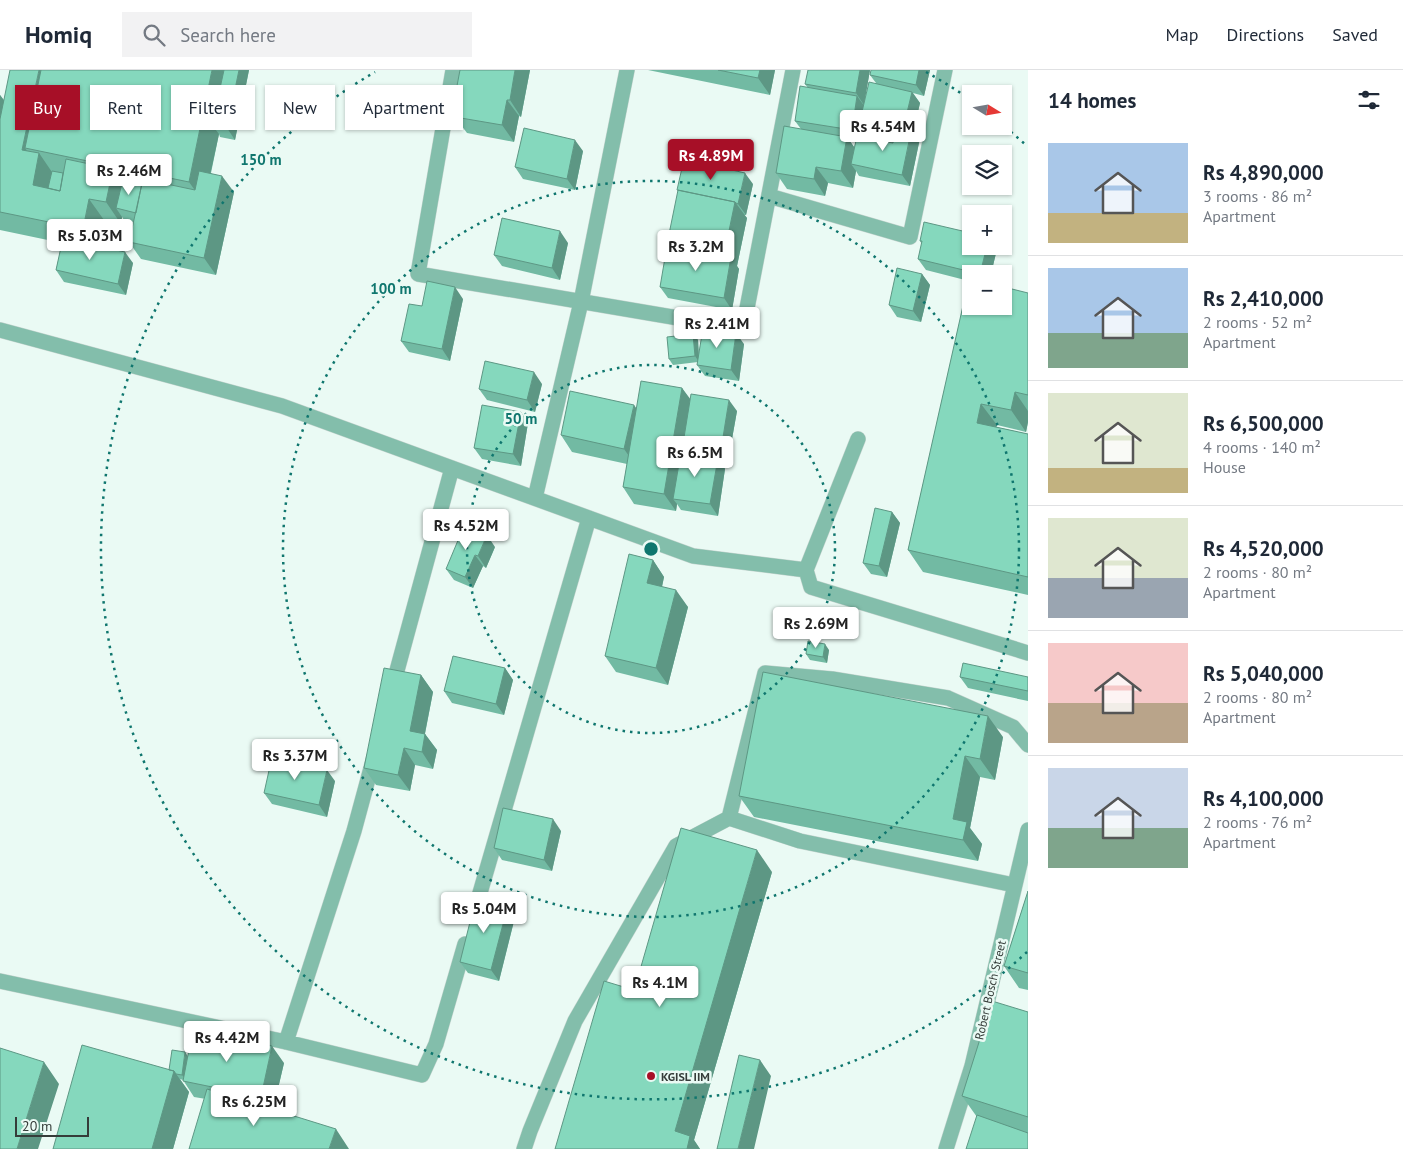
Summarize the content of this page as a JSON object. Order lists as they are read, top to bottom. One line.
{"streets":{"street":["Robert Bosch Street"]},"places":["KGISL IIM"],"scale_bar":"20 m","north":"right","page":{"header":"Homiq","search":"Search here","nav":["Map","Directions","Saved"],"heading":"14 homes","map_buttons":["+","−"],"chip":["Buy","Rent","Filters","New","Apartment"],"price":["Rs 4.54M","Rs 4.89M","Rs 2.46M","Rs 5.03M","Rs 3.2M","Rs 2.41M","Rs 6.5M","Rs 4.52M","Rs 2.69M","Rs 3.37M","Rs 5.04M","Rs 4.1M","Rs 4.42M","Rs 6.25M"],"list":[{"name":"Rs 4,890,000","note":"3 rooms · 86 m² · Apartment"},{"name":"Rs 2,410,000","note":"2 rooms · 52 m² · Apartment"},{"name":"Rs 6,500,000","note":"4 rooms · 140 m² · House"},{"name":"Rs 4,520,000","note":"2 rooms · 80 m² · Apartment"},{"name":"Rs 5,040,000","note":"2 rooms · 80 m² · Apartment"},{"name":"Rs 4,100,000","note":"2 rooms · 76 m² · Apartment"}],"scale":"20 m"},"rings":["150 m","100 m","50 m"]}
